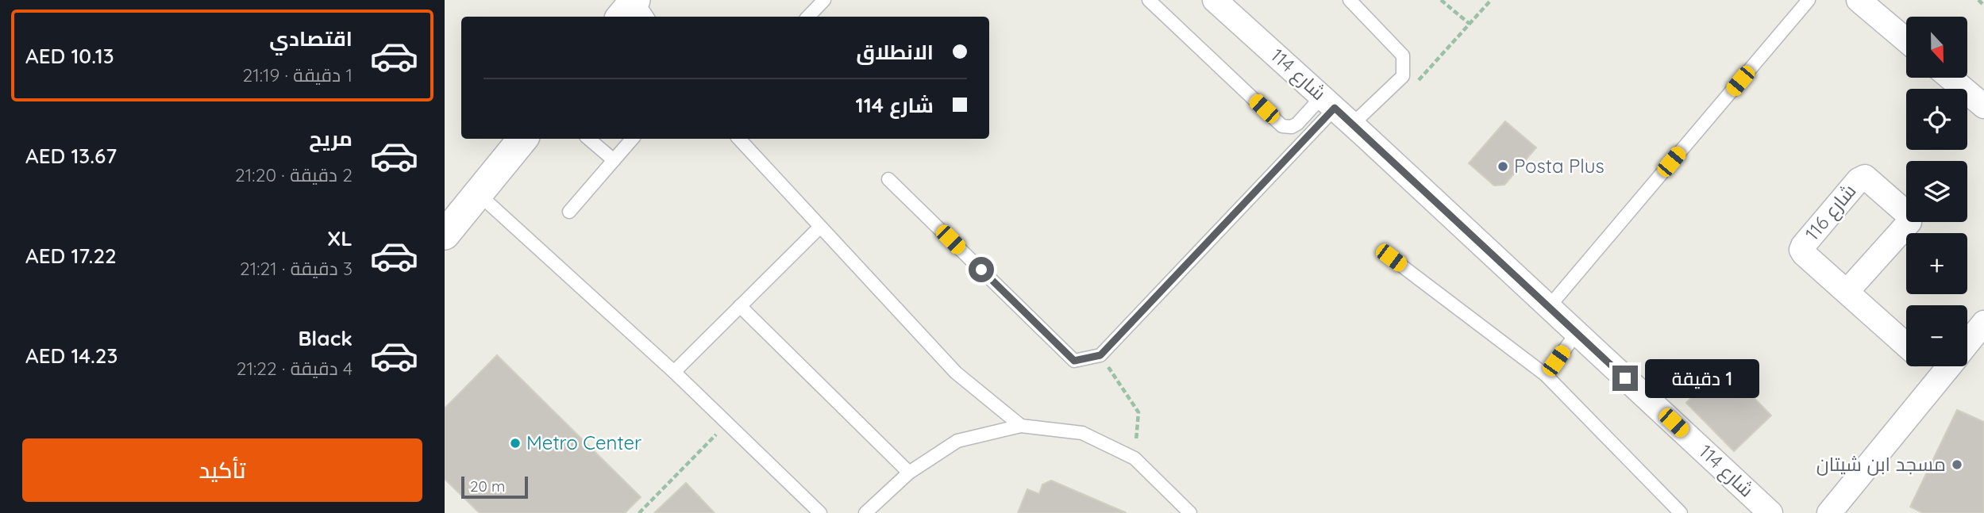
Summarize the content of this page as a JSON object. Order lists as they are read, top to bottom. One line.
{"streets":{"street":["شارع 114","شارع 116"]},"places":["Posta Plus","Metro Center","مسجد ابن شيتان"],"scale_bar":"20 m","north":"bottom","page":{"list":[{"name":"اقتصادي","note":"1 دقيقة · 21:19","value":"AED 10.13"},{"name":"مريح","note":"2 دقيقة · 21:20","value":"AED 13.67"},{"name":"XL","note":"3 دقيقة · 21:21","value":"AED 17.22"},{"name":"Black","note":"4 دقيقة · 21:22","value":"AED 14.23"}],"map_buttons":["+","−"],"banner":["الانطلاق","شارع 114"],"bubble":"1 دقيقة","buttons":"تأكيد","scale":"20 m"}}
